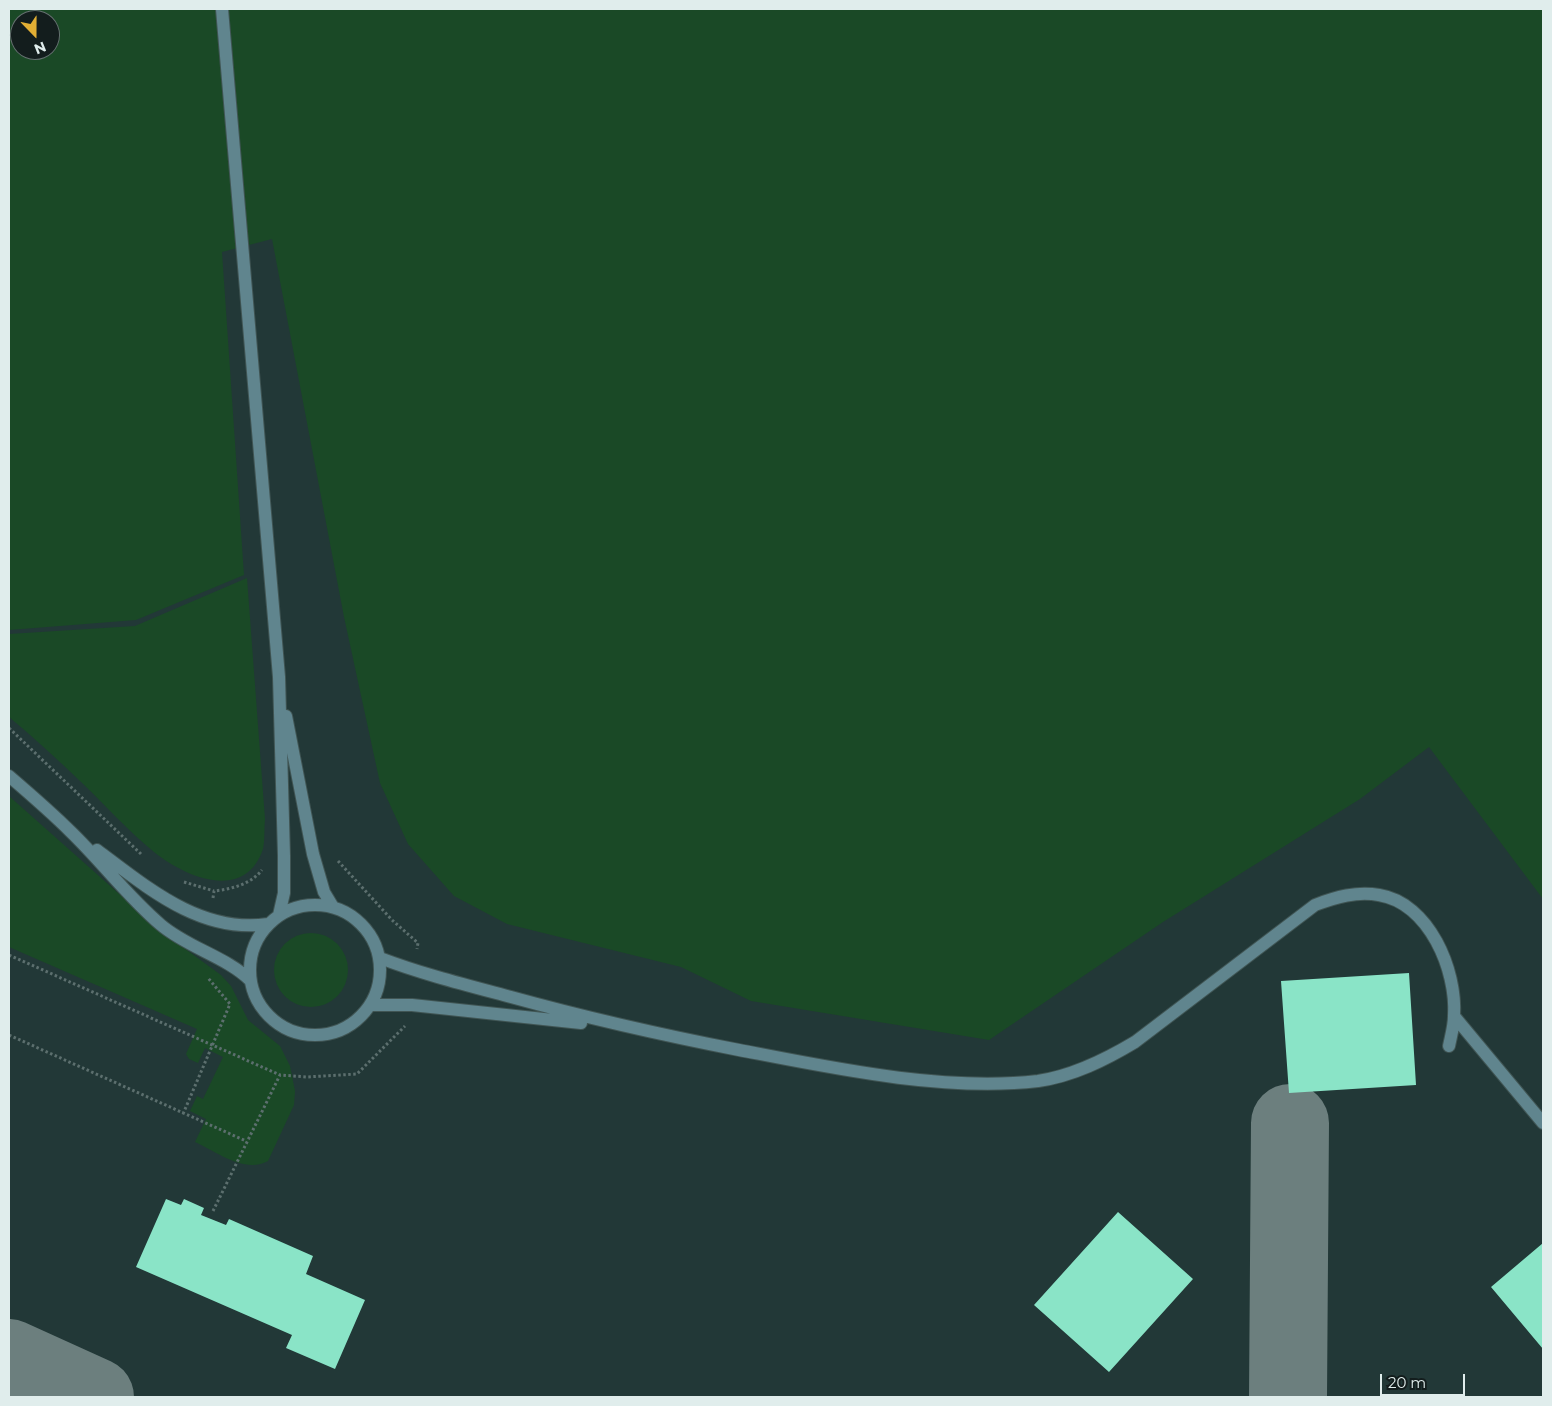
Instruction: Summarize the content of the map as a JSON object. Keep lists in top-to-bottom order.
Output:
{
  "scale_bar": "20 m",
  "north": "bottom"
}
